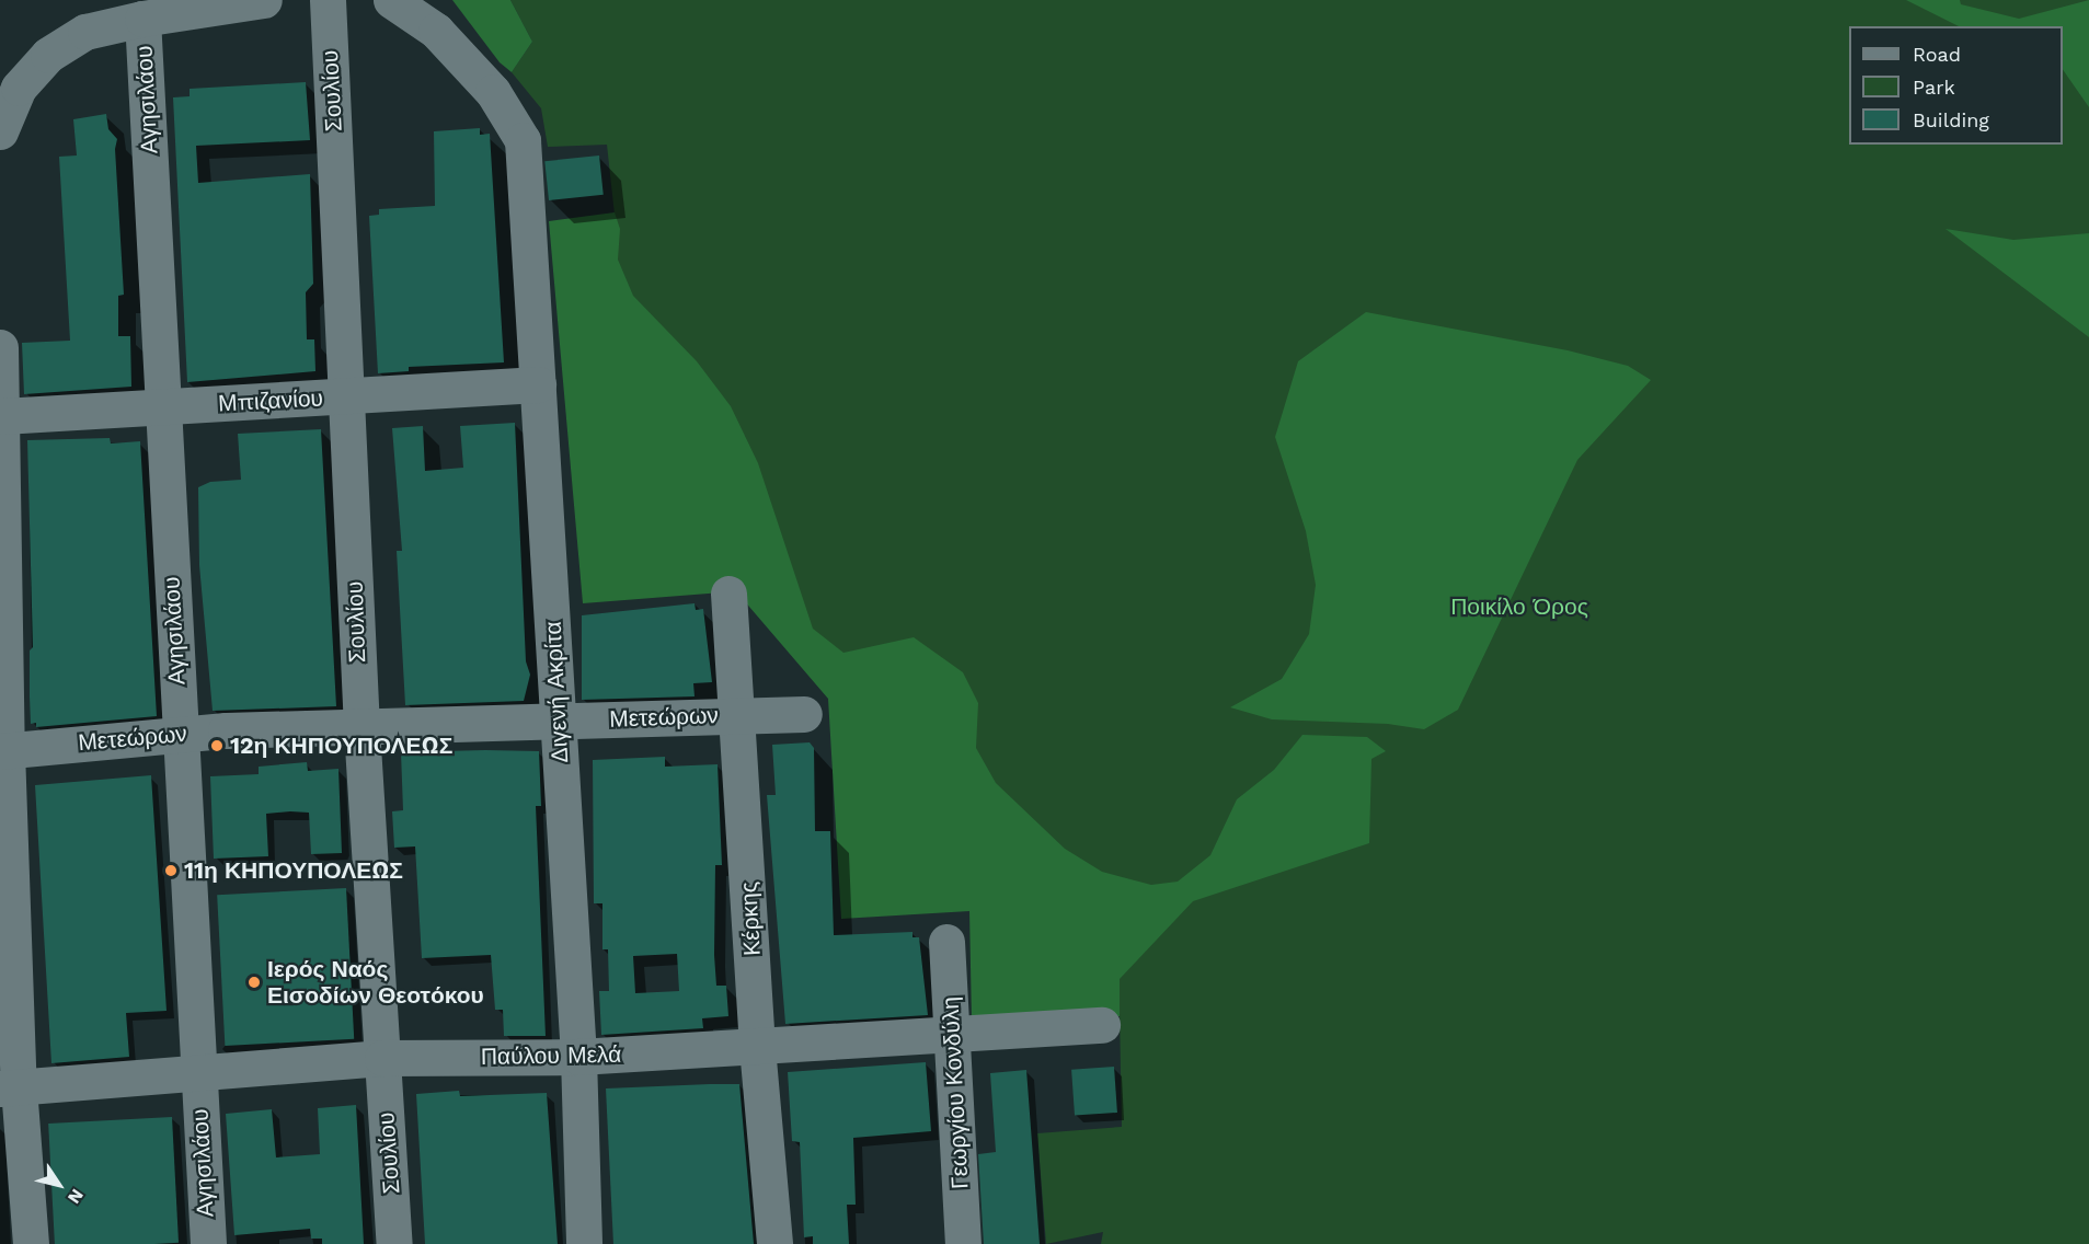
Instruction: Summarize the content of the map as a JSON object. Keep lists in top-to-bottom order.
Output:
{
  "streets": {
    "street": [
      "Σουλίου",
      "Αγησιλάου",
      "Μπιζανίου",
      "Διγενή Ακρίτα",
      "Μετεώρων",
      "Κέρκης",
      "Παύλου Μελά",
      "Γεωργίου Κονδύλη"
    ]
  },
  "crossings": [
    ["Σουλίου", "Μπιζανίου"],
    ["Σουλίου", "Μετεώρων"],
    ["Σουλίου", "Παύλου Μελά"],
    ["Αγησιλάου", "Μπιζανίου"],
    ["Αγησιλάου", "Μετεώρων"],
    ["Αγησιλάου", "Παύλου Μελά"],
    ["Μπιζανίου", "Διγενή Ακρίτα"],
    ["Διγενή Ακρίτα", "Μετεώρων"],
    ["Διγενή Ακρίτα", "Παύλου Μελά"],
    ["Μετεώρων", "Κέρκης"],
    ["Κέρκης", "Παύλου Μελά"],
    ["Παύλου Μελά", "Γεωργίου Κονδύλη"]
  ],
  "parks": ["Ποικίλο Όρος"],
  "places": ["12η ΚΗΠΟΥΠΟΛΕΩΣ", "11η ΚΗΠΟΥΠΟΛΕΩΣ", "Ιερός Ναός Εισοδίων Θεοτόκου"],
  "legend": ["Road", "Park", "Building"],
  "north": "bottom right"
}
